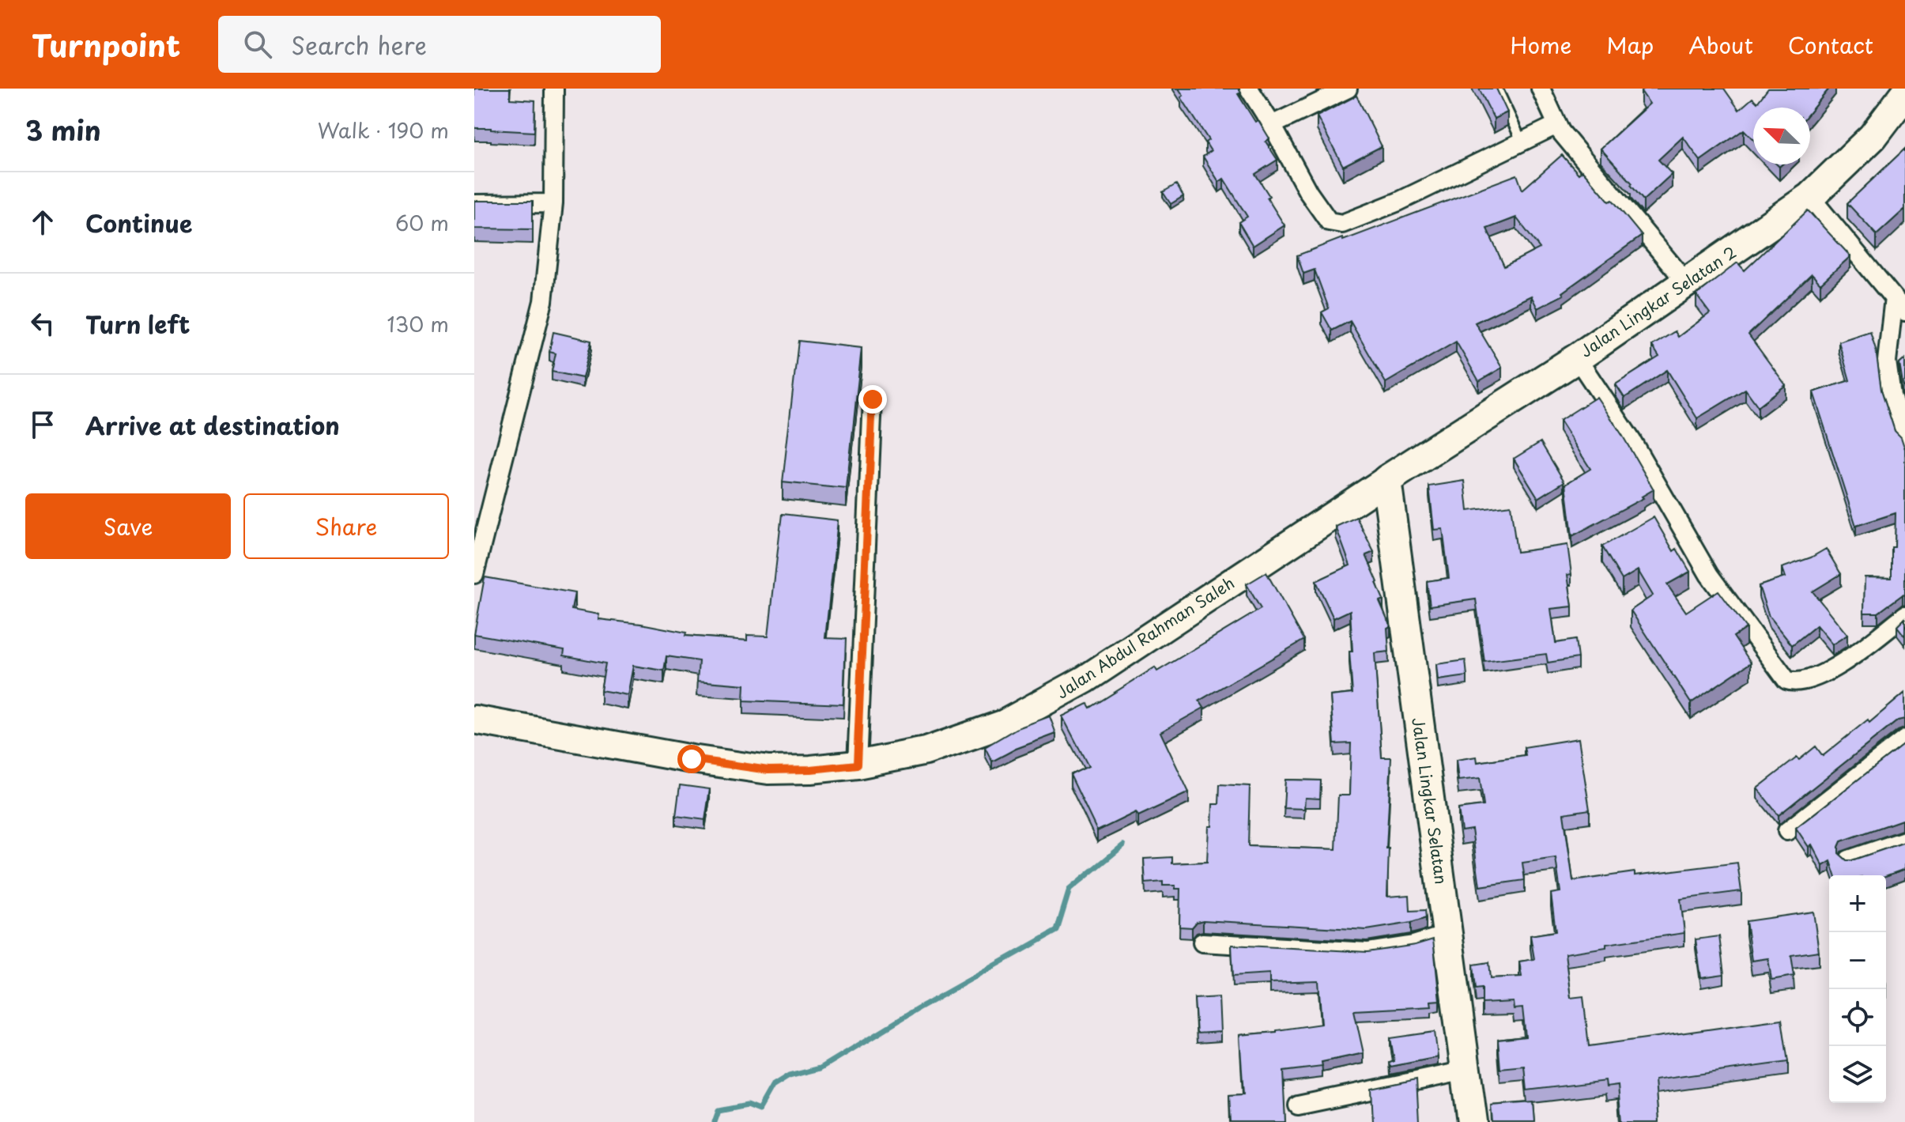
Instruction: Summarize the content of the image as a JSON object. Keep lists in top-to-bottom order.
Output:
{
  "streets": {
    "highway": ["Jalan Lingkar Selatan 2", "Jalan Lingkar Selatan"],
    "main road": ["Jalan Abdul Rahman Saleh"]
  },
  "crossings": [
    ["Jalan Lingkar Selatan 2", "Jalan Abdul Rahman Saleh"],
    ["Jalan Lingkar Selatan 2", "Jalan Lingkar Selatan"],
    ["Jalan Abdul Rahman Saleh", "Jalan Lingkar Selatan"]
  ],
  "north": "top left",
  "page": {
    "header": "Turnpoint",
    "search": "Search here",
    "nav": [
      "Home",
      "Map",
      "About",
      "Contact"
    ],
    "heading": ["3 min", "Walk · 190 m"],
    "list": [
      ["Continue", "60 m"],
      ["Turn left", "130 m"],
      "Arrive at destination"
    ],
    "buttons": ["Save", "Share"],
    "map_buttons": ["+", "−"]
  }
}
